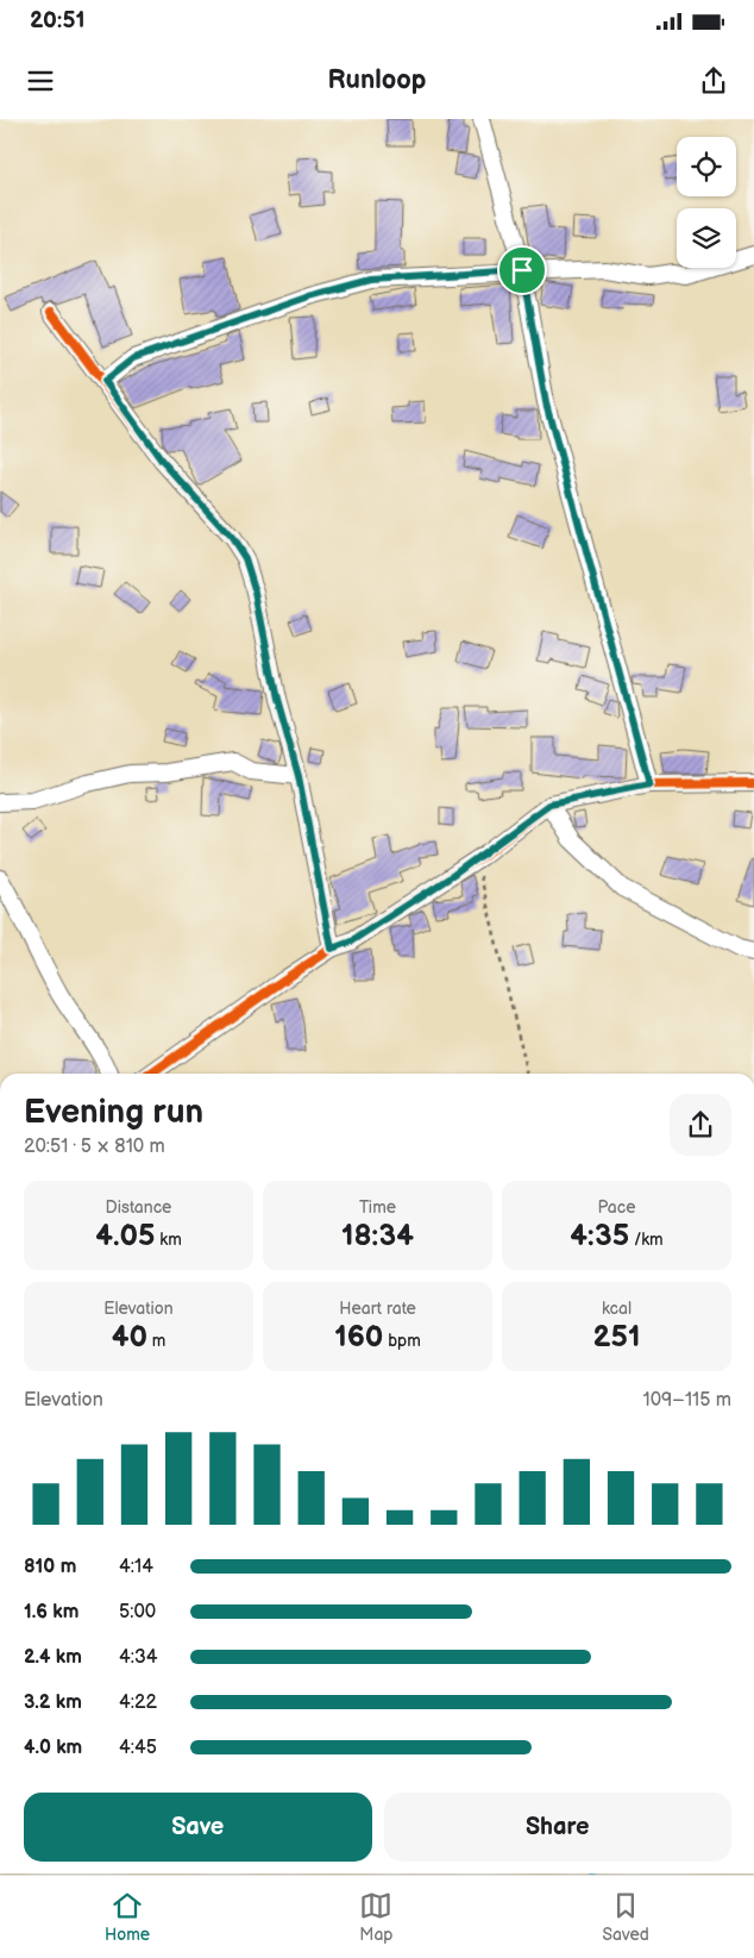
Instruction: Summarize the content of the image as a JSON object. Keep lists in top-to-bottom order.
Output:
{
  "page": {
    "status": "20:51",
    "header": "Runloop",
    "heading": ["Evening run", "20:51 · 5 × 810 m"],
    "stats": [
      ["Distance", "4.05 km"],
      ["Time", "18:34"],
      ["Pace", "4:35 /km"],
      ["Elevation", "40 m"],
      ["Heart rate", "160 bpm"],
      ["kcal", "251"]
    ],
    "chart": ["Elevation", "109–115 m"],
    "list": [
      {
        "name": "810 m",
        "note": "4:14"
      },
      {
        "name": "1.6 km",
        "note": "5:00"
      },
      {
        "name": "2.4 km",
        "note": "4:34"
      },
      {
        "name": "3.2 km",
        "note": "4:22"
      },
      {
        "name": "4.0 km",
        "note": "4:45"
      }
    ],
    "buttons": ["Save", "Share"],
    "tabs": ["Home", "Map", "Saved"]
  }
}
